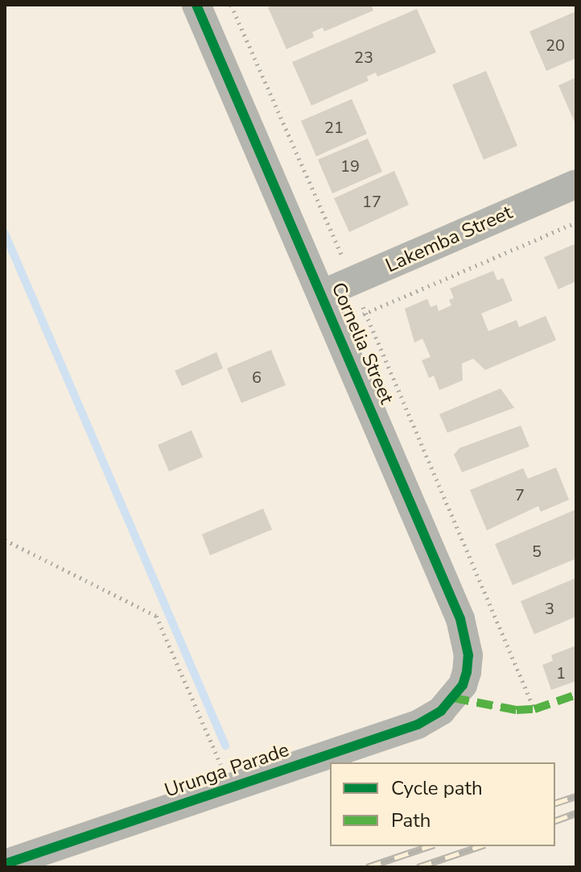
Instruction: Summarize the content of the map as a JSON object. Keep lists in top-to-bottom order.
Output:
{
  "streets": {
    "street": ["Lakemba Street", "Cornelia Street", "Urunga Parade"]
  },
  "crossings": [
    ["Lakemba Street", "Cornelia Street"],
    ["Cornelia Street", "Urunga Parade"]
  ],
  "house_numbers": [
    "20",
    "23",
    "21",
    "19",
    "17",
    "6",
    "7",
    "5",
    "3",
    "1"
  ],
  "legend": ["Cycle path", "Path"]
}
